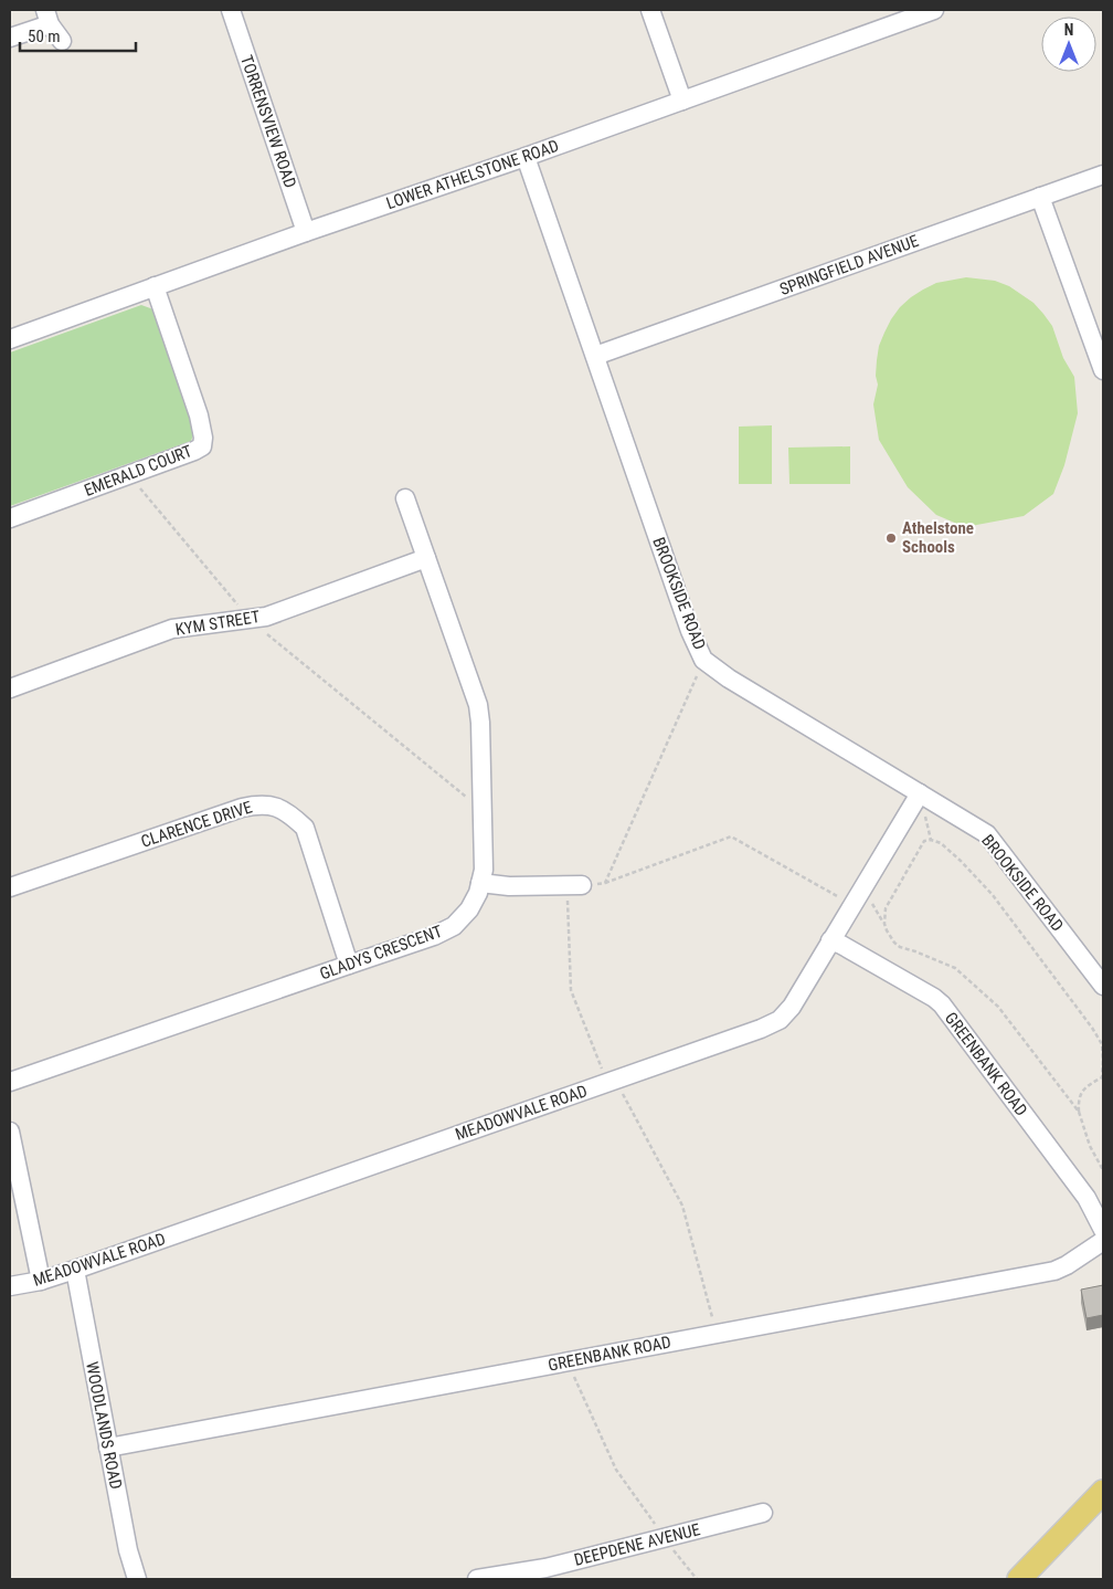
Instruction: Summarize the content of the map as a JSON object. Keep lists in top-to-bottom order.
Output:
{
  "streets": {
    "street": [
      "TORRENSVIEW ROAD",
      "LOWER ATHELSTONE ROAD",
      "SPRINGFIELD AVENUE",
      "EMERALD COURT",
      "BROOKSIDE ROAD",
      "KYM STREET",
      "CLARENCE DRIVE",
      "GLADYS CRESCENT",
      "GREENBANK ROAD",
      "MEADOWVALE ROAD",
      "WOODLANDS ROAD",
      "DEEPDENE AVENUE"
    ]
  },
  "crossings": [
    ["TORRENSVIEW ROAD", "LOWER ATHELSTONE ROAD"],
    ["LOWER ATHELSTONE ROAD", "EMERALD COURT"],
    ["LOWER ATHELSTONE ROAD", "BROOKSIDE ROAD"],
    ["SPRINGFIELD AVENUE", "BROOKSIDE ROAD"],
    ["BROOKSIDE ROAD", "MEADOWVALE ROAD"],
    ["KYM STREET", "GLADYS CRESCENT"],
    ["CLARENCE DRIVE", "GLADYS CRESCENT"],
    ["GREENBANK ROAD", "MEADOWVALE ROAD"],
    ["GREENBANK ROAD", "WOODLANDS ROAD"],
    ["MEADOWVALE ROAD", "WOODLANDS ROAD"]
  ],
  "places": ["Athelstone Schools"],
  "scale_bar": "50 m",
  "north": "top"
}
